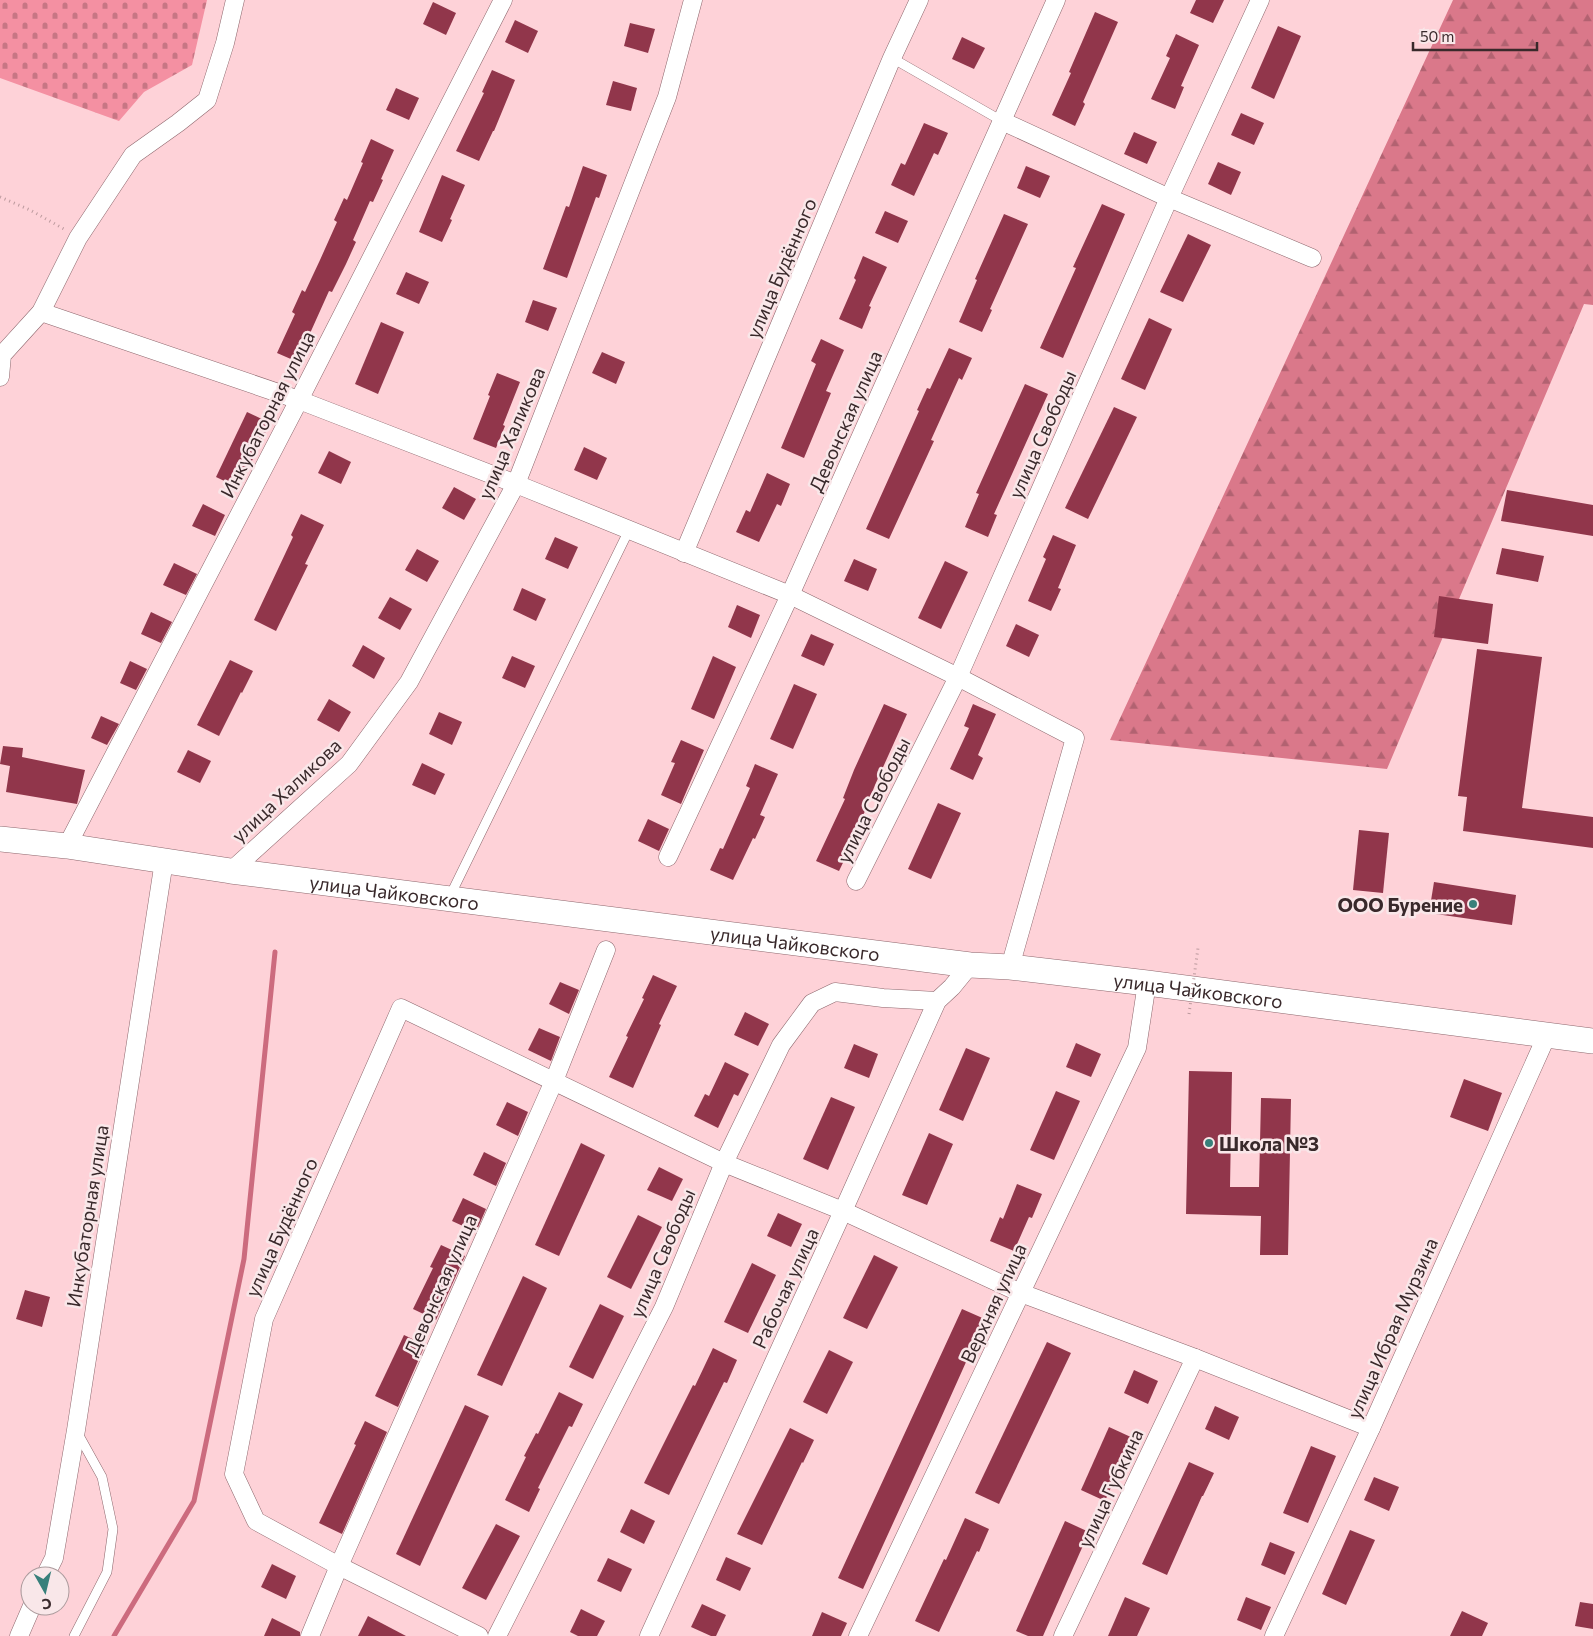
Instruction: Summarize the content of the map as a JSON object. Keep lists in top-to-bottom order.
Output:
{
  "streets": {
    "main road": ["улица Чайковского"],
    "street": [
      "улица Будённого",
      "Инкубаторная улица",
      "Девонская улица",
      "улица Халикова",
      "улица Свободы",
      "Рабочая улица",
      "Верхняя улица",
      "улица Ибрая Мурзина",
      "улица Губкина"
    ]
  },
  "crossings": [
    ["улица Будённого", "Девонская улица"],
    ["Инкубаторная улица", "улица Чайковского"],
    ["улица Халикова", "улица Чайковского"],
    ["улица Свободы", "Рабочая улица"],
    ["улица Чайковского", "Рабочая улица"],
    ["улица Чайковского", "Верхняя улица"],
    ["улица Чайковского", "улица Ибрая Мурзина"]
  ],
  "places": ["ООО Бурение", "Школа №3"],
  "scale_bar": "50 m",
  "north": "bottom"
}
